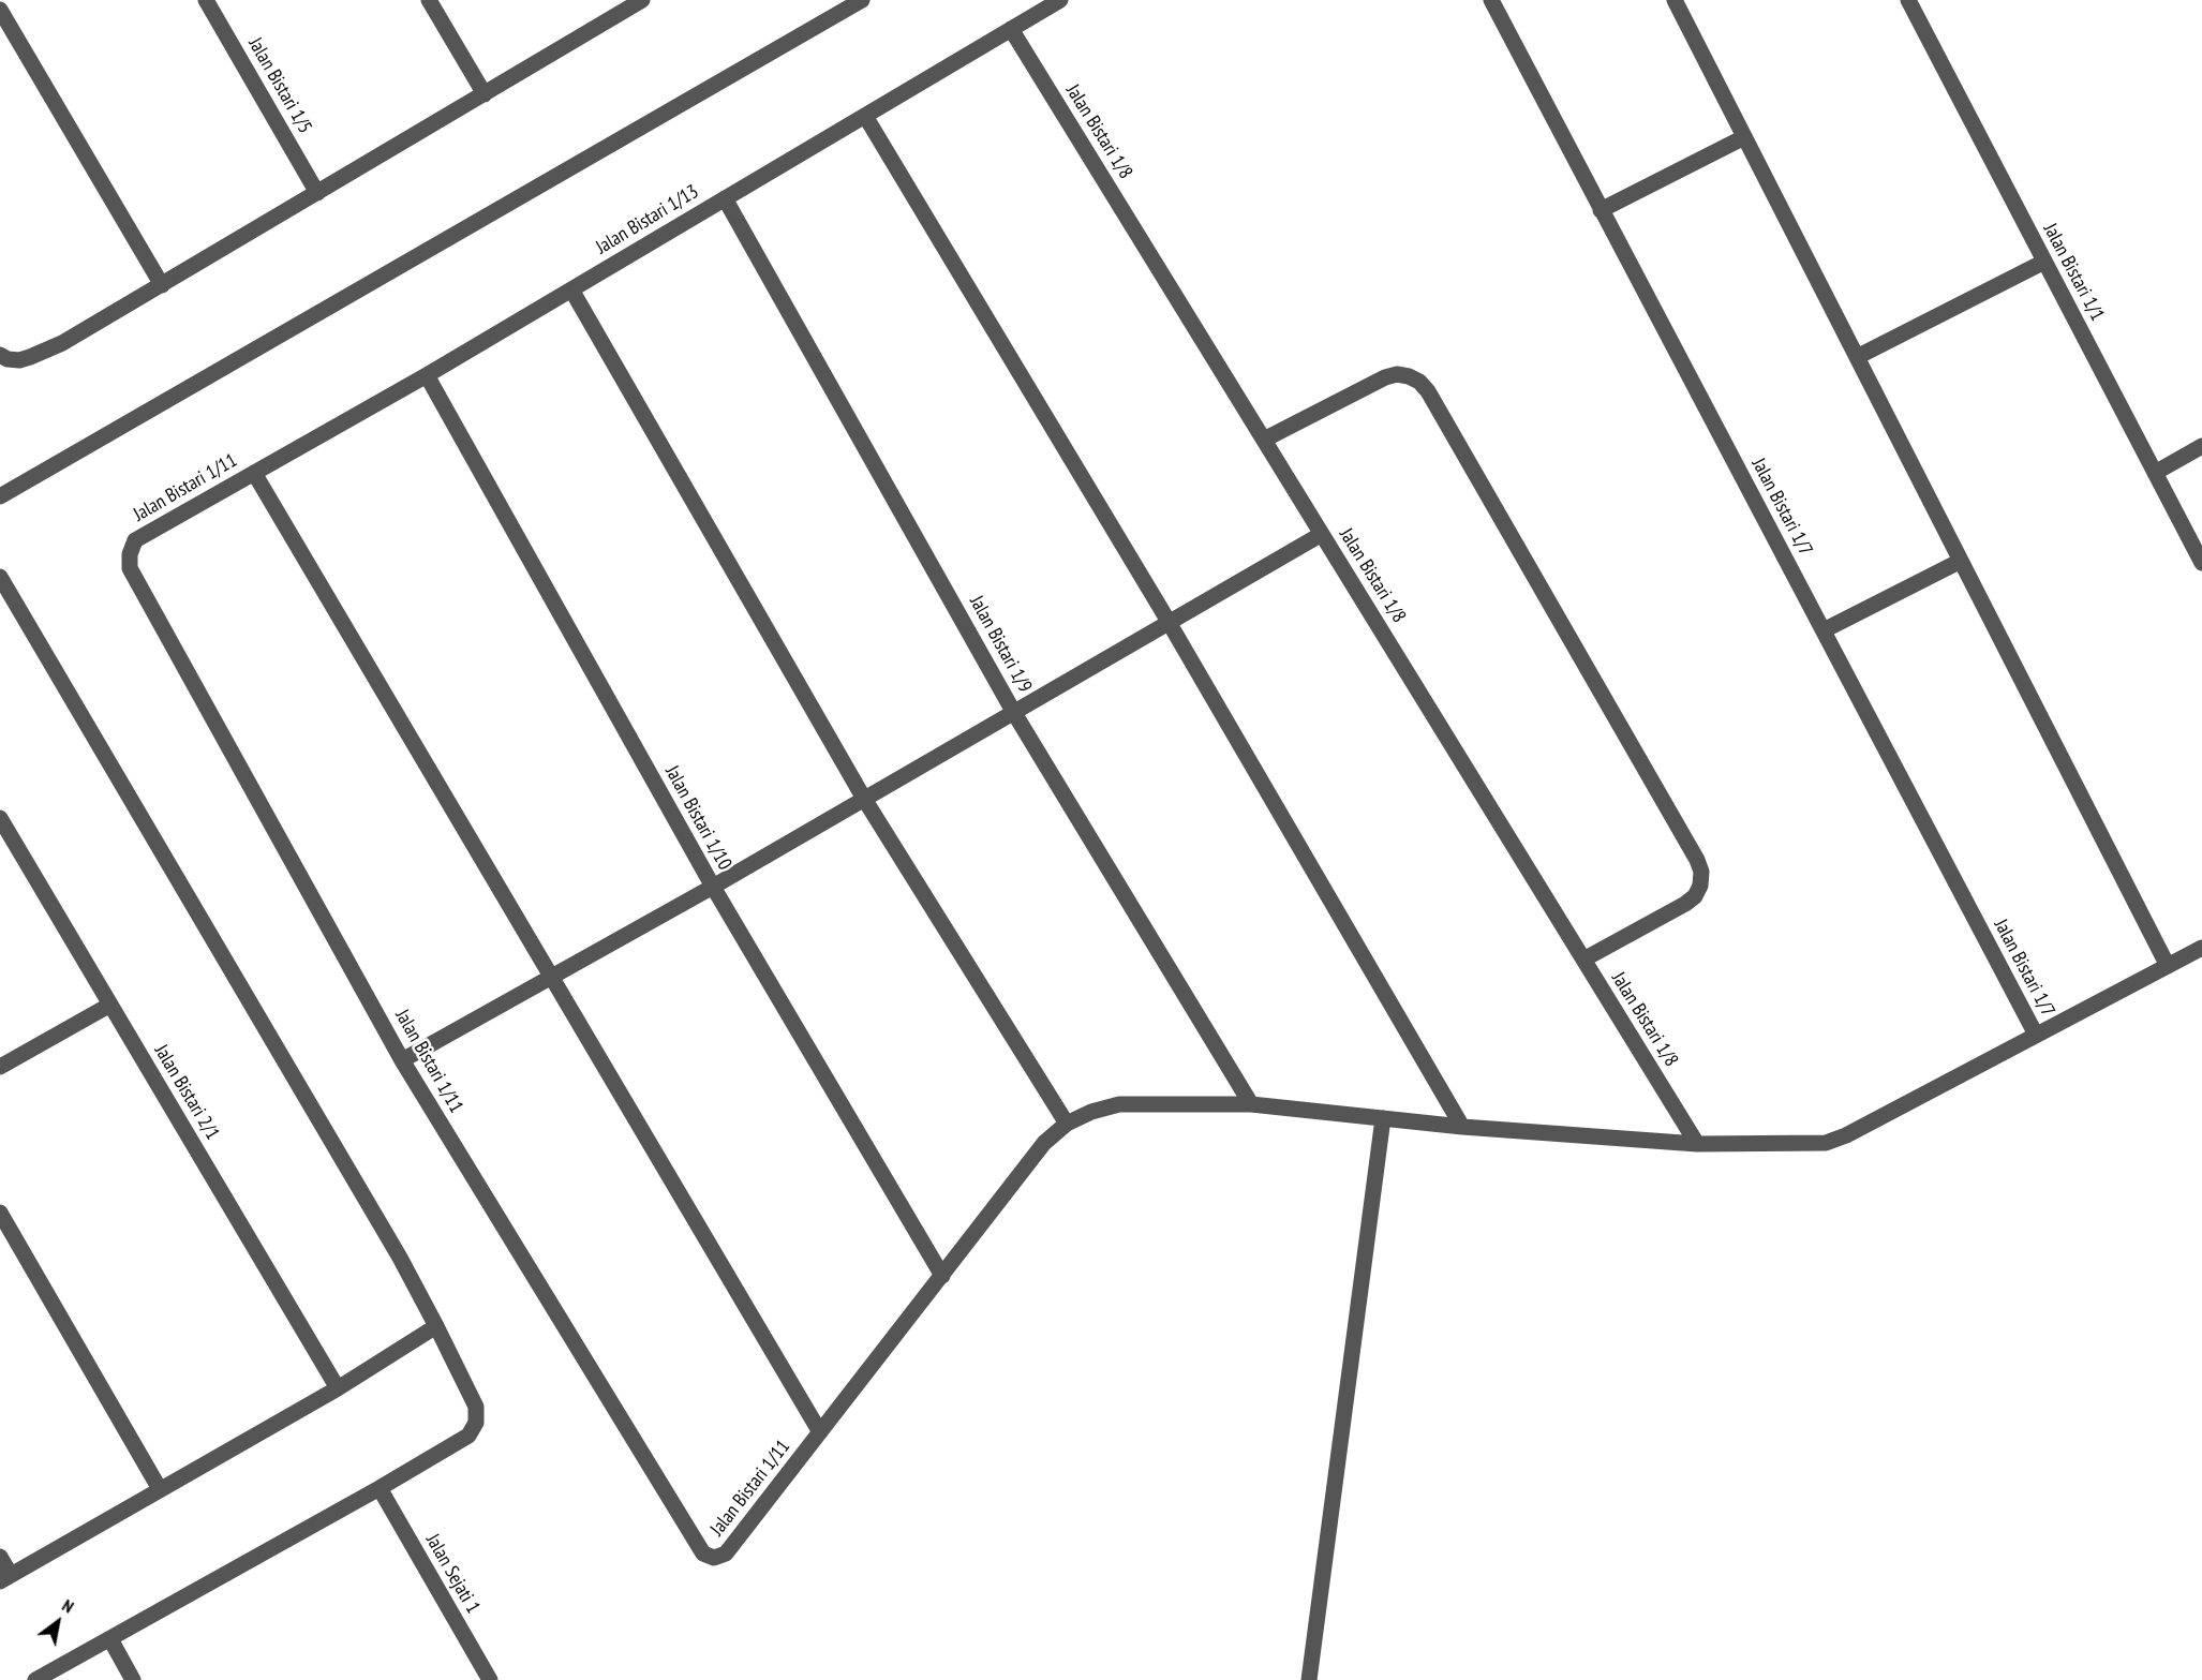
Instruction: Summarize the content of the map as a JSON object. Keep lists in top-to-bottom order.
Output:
{
  "streets": {
    "street": [
      "Jalan Bistari 1/5",
      "Jalan Bistari 1/8",
      "Jalan Bistari 1/13",
      "Jalan Bistari 1/1",
      "Jalan Bistari 1/11",
      "Jalan Bistari 1/7",
      "Jalan Bistari 1/9",
      "Jalan Bistari 1/10",
      "Jalan Bistari 2/1",
      "Jalan Sejati 1"
    ]
  },
  "crossings": [
    ["Jalan Bistari 1/8", "Jalan Bistari 1/13"],
    ["Jalan Bistari 1/13", "Jalan Bistari 1/11"],
    ["Jalan Bistari 1/13", "Jalan Bistari 1/9"],
    ["Jalan Bistari 1/13", "Jalan Bistari 1/10"]
  ],
  "north": "top right"
}
